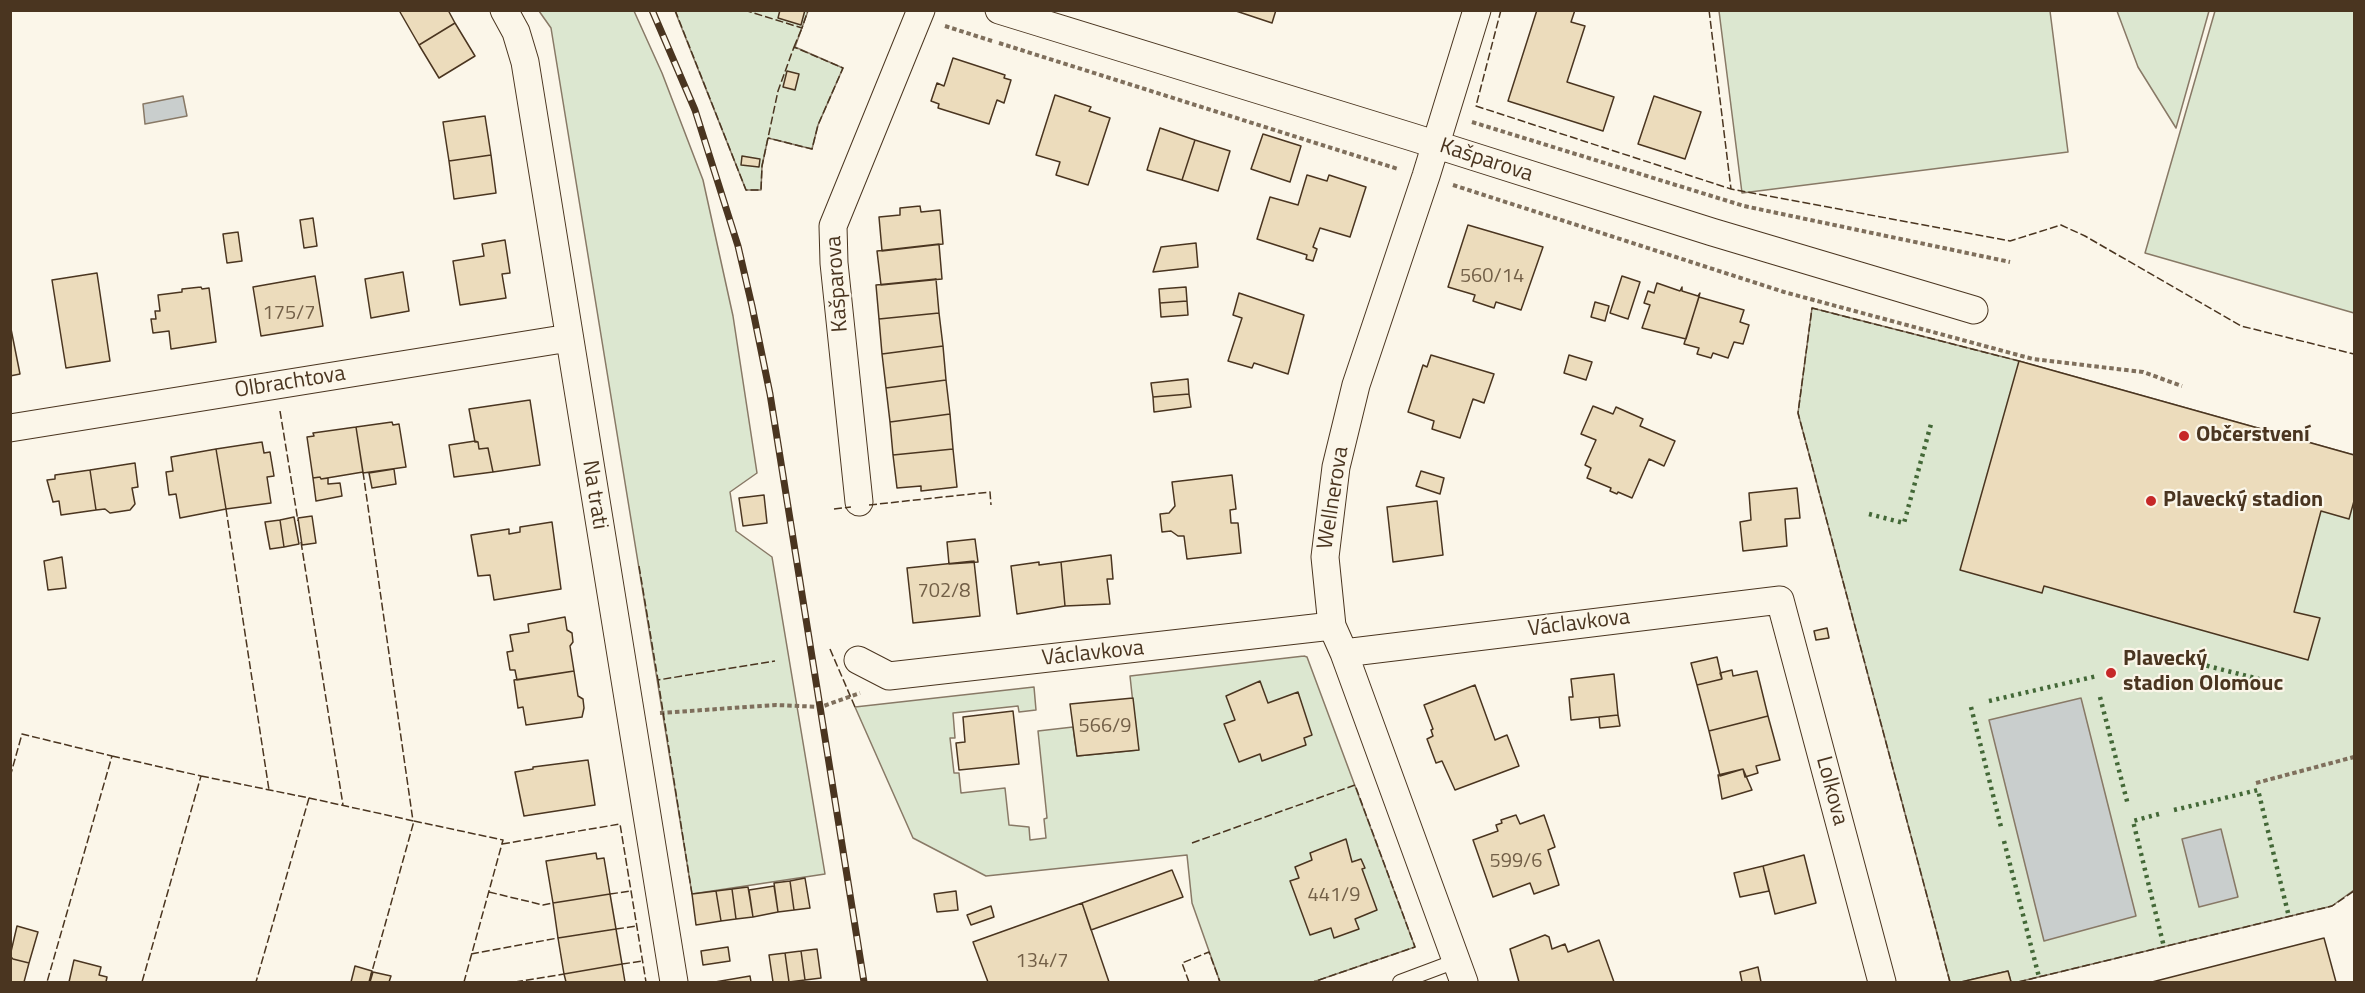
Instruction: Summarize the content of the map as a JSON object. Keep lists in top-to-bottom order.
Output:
{
  "streets": {
    "street": [
      "Kašparova",
      "Olbrachtova",
      "Na trati",
      "Wellnerova",
      "Václavkova",
      "Lolkova"
    ]
  },
  "crossings": [
    ["Kašparova", "Wellnerova"],
    ["Olbrachtova", "Na trati"],
    ["Wellnerova", "Václavkova"],
    ["Václavkova", "Lolkova"]
  ],
  "places": ["Občerstvení", "Plavecký stadion", "Plavecký stadion Olomouc"],
  "house_numbers": [
    "560/14",
    "175/7",
    "702/8",
    "566/9",
    "599/6",
    "441/9",
    "134/7"
  ]
}
